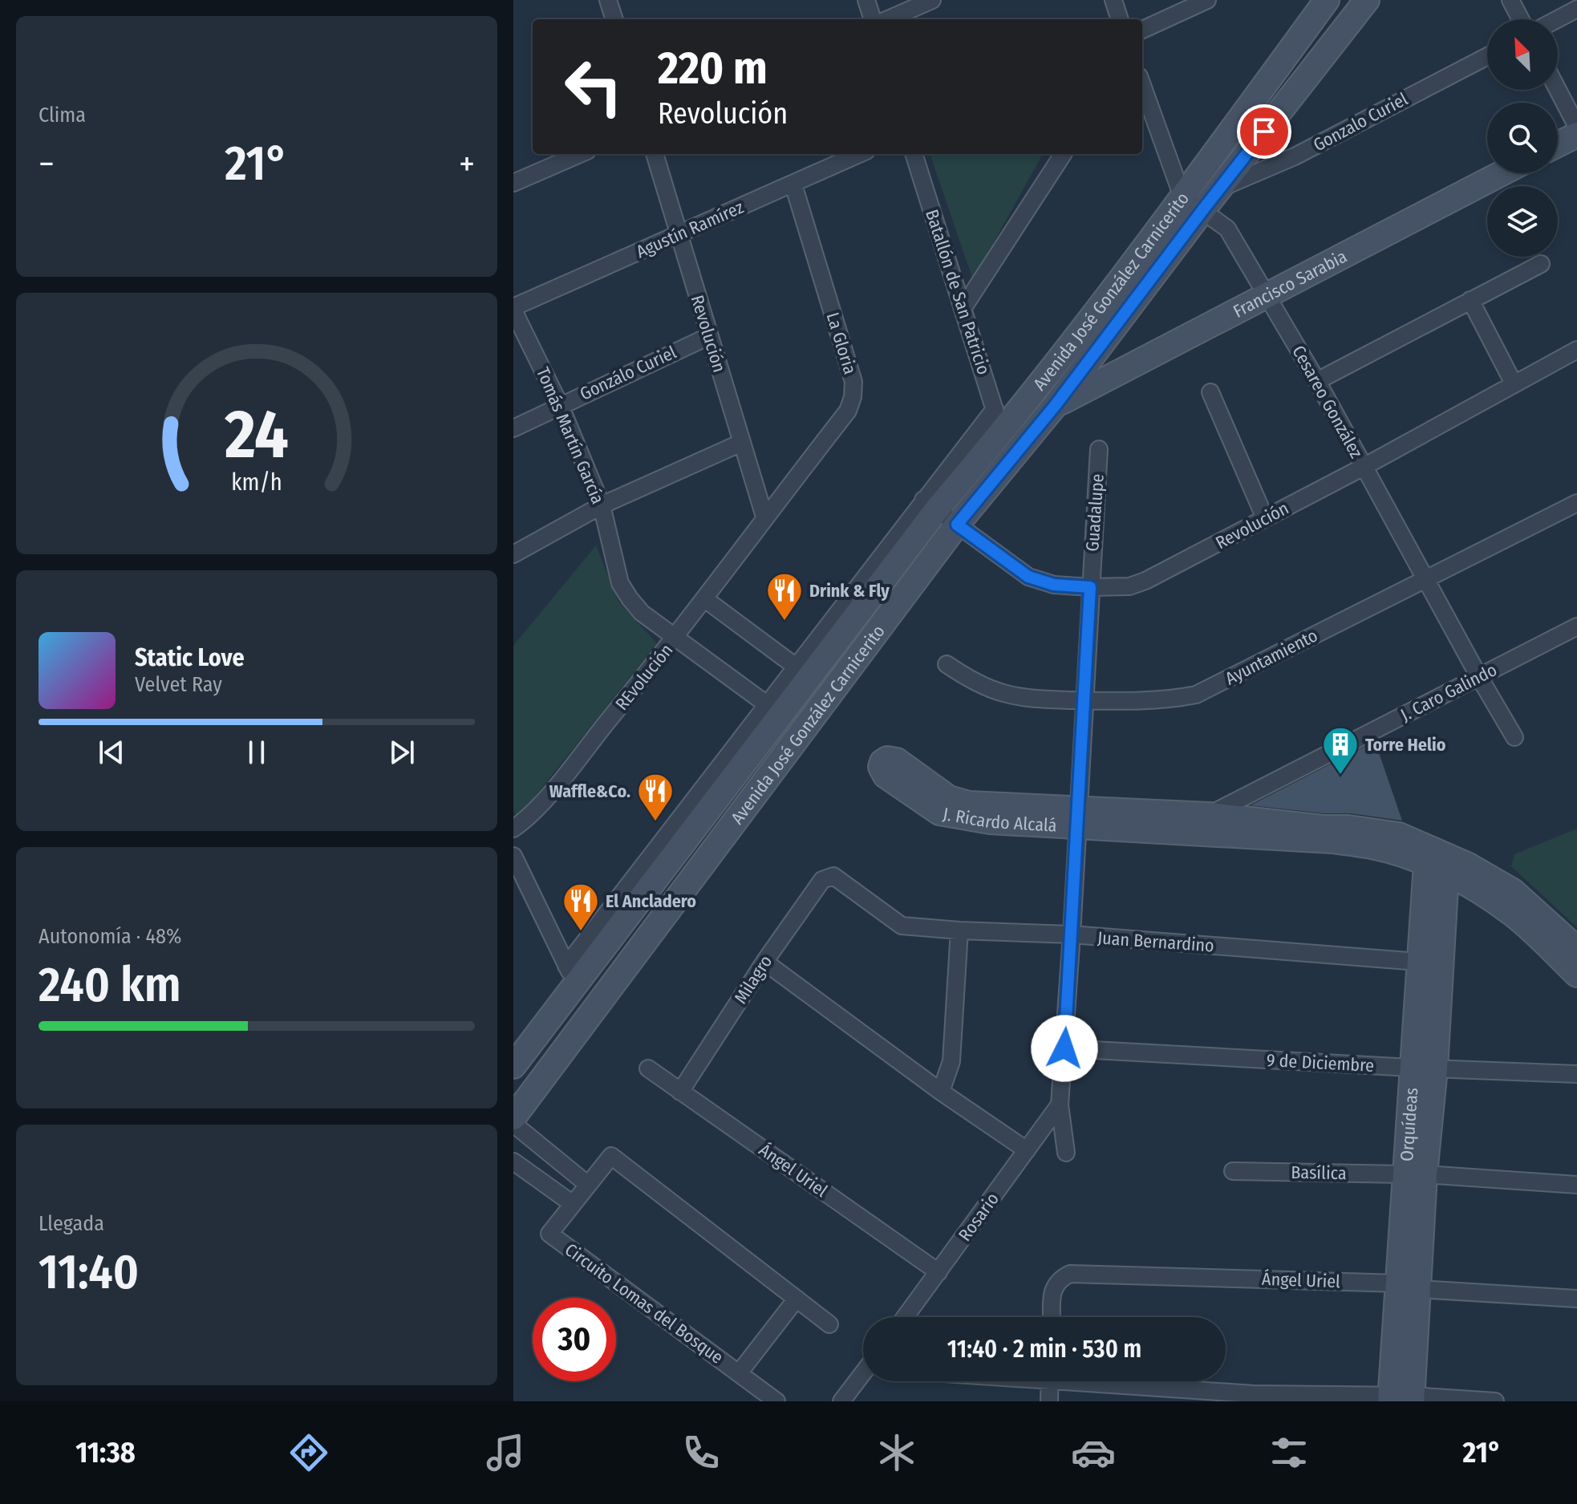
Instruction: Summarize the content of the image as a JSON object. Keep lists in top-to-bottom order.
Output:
{
  "streets": {
    "street": [
      "Gonzalo Curiel",
      "Agustín Ramírez",
      "Francisco Sarabia",
      "Avenida José González Carnicerito",
      "Batallón de San Patricio",
      "Revolución",
      "La Gloria",
      "Gonzálo Curiel",
      "Cesareo González",
      "Tomás Martín García",
      "Guadalupe",
      "Ayuntamiento",
      "REvolución",
      "J. Caro Galindo",
      "J. Ricardo Alcalá",
      "Juan Bernardino",
      "Milagro",
      "9 de Diciembre",
      "Orquídeas",
      "Ángel Uriel",
      "Basílica",
      "Rosario",
      "Circuito Lomas del Bosque"
    ]
  },
  "crossings": [
    ["Gonzalo Curiel", "Avenida José González Carnicerito"],
    ["Agustín Ramírez", "Revolución"],
    ["Agustín Ramírez", "La Gloria"],
    ["Agustín Ramírez", "Tomás Martín García"],
    ["Francisco Sarabia", "Avenida José González Carnicerito"],
    ["Francisco Sarabia", "Cesareo González"],
    ["Avenida José González Carnicerito", "Batallón de San Patricio"],
    ["Avenida José González Carnicerito", "Revolución"],
    ["Avenida José González Carnicerito", "Cesareo González"],
    ["Avenida José González Carnicerito", "Tomás Martín García"],
    ["Revolución", "La Gloria"],
    ["Revolución", "Gonzálo Curiel"],
    ["Revolución", "Cesareo González"],
    ["Revolución", "Guadalupe"],
    ["Revolución", "REvolución"],
    ["La Gloria", "REvolución"],
    ["Gonzálo Curiel", "Tomás Martín García"],
    ["Cesareo González", "Ayuntamiento"],
    ["Cesareo González", "J. Caro Galindo"],
    ["Tomás Martín García", "REvolución"],
    ["Guadalupe", "Ayuntamiento"],
    ["Guadalupe", "J. Ricardo Alcalá"],
    ["Guadalupe", "Juan Bernardino"],
    ["Guadalupe", "9 de Diciembre"],
    ["Guadalupe", "Rosario"],
    ["J. Caro Galindo", "J. Ricardo Alcalá"],
    ["J. Ricardo Alcalá", "Orquídeas"],
    ["Juan Bernardino", "Milagro"],
    ["Juan Bernardino", "Orquídeas"],
    ["Milagro", "Ángel Uriel"],
    ["9 de Diciembre", "Orquídeas"],
    ["Orquídeas", "Ángel Uriel"],
    ["Orquídeas", "Basílica"],
    ["Ángel Uriel", "Rosario"]
  ],
  "places": {
    "restaurant": ["Drink & Fly", "Waffle&Co.", "El Ancladero"],
    "building": ["Torre Helio"]
  },
  "north": "top left",
  "page": {
    "tile": [
      "Clima",
      ["Autonomía · 48%", "240 km"],
      ["Llegada", "11:40"]
    ],
    "turn": ["220 m", "Revolución"],
    "heat": ["−", "21°", "+"],
    "song": ["Static Love", "Velvet Ray"],
    "limit": "30",
    "trip": "11:40 · 2 min · 530 m",
    "tabs": ["11:38", "21°"],
    "gauge": ["24", "km/h"]
  }
}
